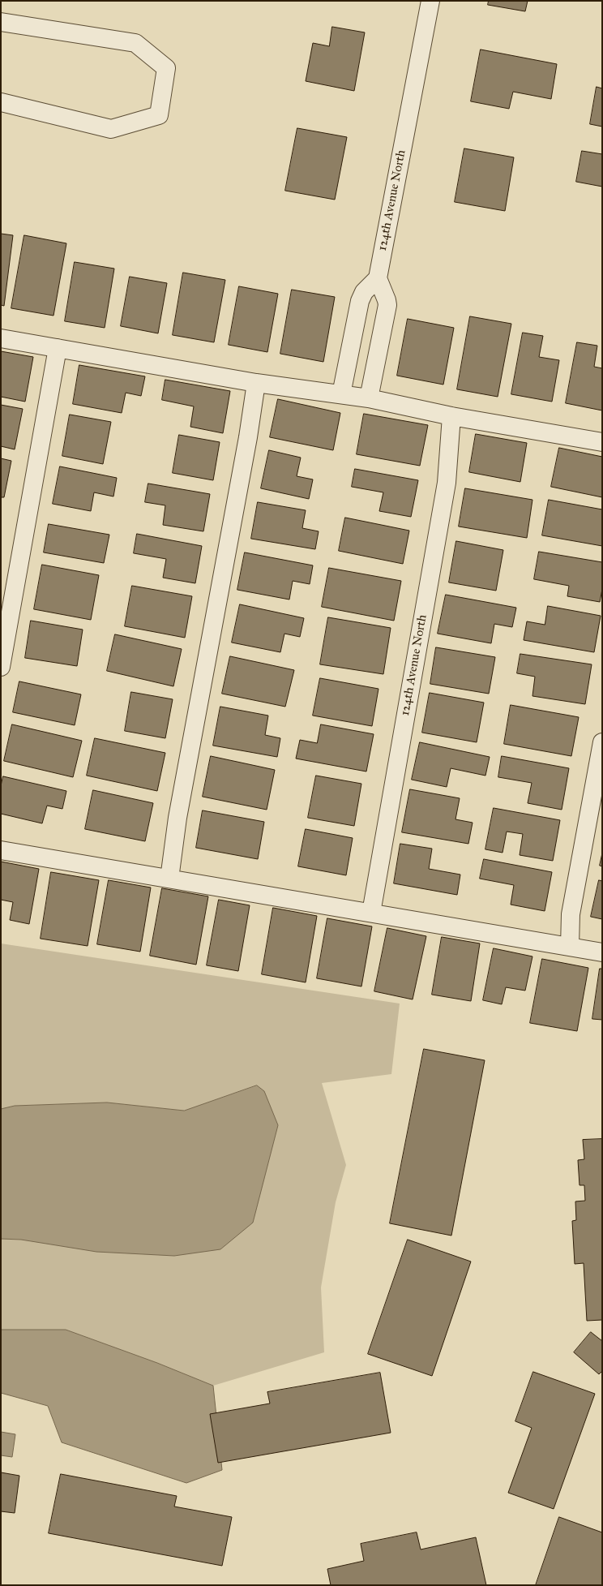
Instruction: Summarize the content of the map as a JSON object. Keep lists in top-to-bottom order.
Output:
{
  "streets": {
    "street": ["124th Avenue North"]
  }
}
